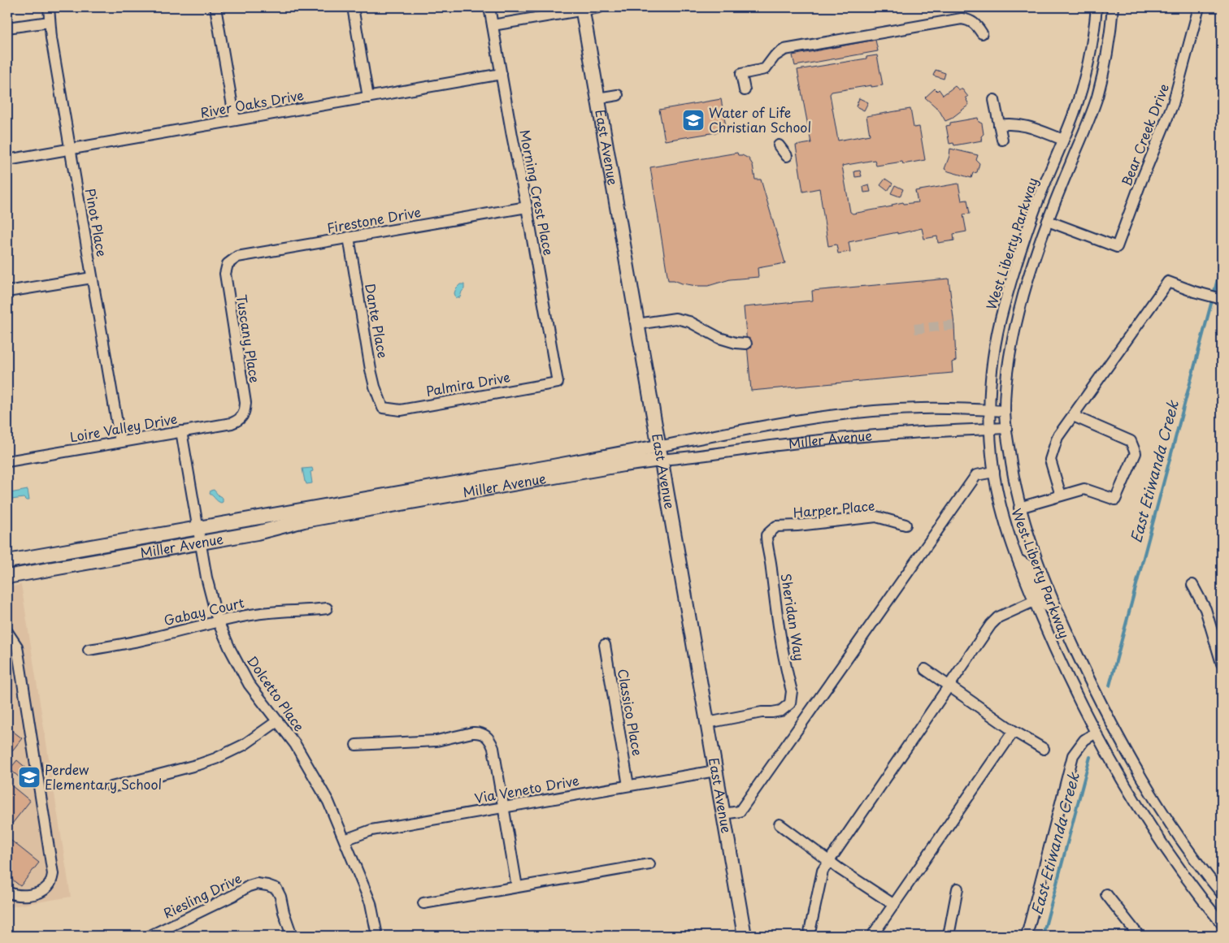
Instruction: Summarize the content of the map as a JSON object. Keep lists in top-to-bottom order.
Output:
{
  "streets": {
    "main road": ["East Avenue", "Miller Avenue"],
    "street": [
      "River Oaks Drive",
      "Bear Creek Drive",
      "Morning Crest Place",
      "Firestone Drive",
      "Pinot Place",
      "West Liberty Parkway",
      "Dante Place",
      "Tuscany Place",
      "Palmira Drive",
      "Loire Valley Drive",
      "Harper Place",
      "Gabay Court",
      "Sheridan Way",
      "Dolcetto Place",
      "Classico Place",
      "Via Veneto Drive",
      "Riesling Drive"
    ]
  },
  "crossings": [
    ["River Oaks Drive", "Morning Crest Place"],
    ["River Oaks Drive", "Pinot Place"],
    ["Bear Creek Drive", "West Liberty Parkway"],
    ["East Avenue", "Miller Avenue"],
    ["East Avenue", "Sheridan Way"],
    ["East Avenue", "Via Veneto Drive"],
    ["Morning Crest Place", "Firestone Drive"],
    ["Morning Crest Place", "Palmira Drive"],
    ["Firestone Drive", "Dante Place"],
    ["Firestone Drive", "Tuscany Place"],
    ["Pinot Place", "Loire Valley Drive"],
    ["West Liberty Parkway", "Miller Avenue"],
    ["Dante Place", "Palmira Drive"],
    ["Tuscany Place", "Loire Valley Drive"],
    ["Loire Valley Drive", "Dolcetto Place"],
    ["Miller Avenue", "Dolcetto Place"],
    ["Harper Place", "Sheridan Way"],
    ["Gabay Court", "Dolcetto Place"],
    ["Dolcetto Place", "Via Veneto Drive"],
    ["Classico Place", "Via Veneto Drive"]
  ],
  "water": ["East Etiwanda Creek"],
  "places": {
    "school or university": ["Water of Life Christian School", "Perdew Elementary School"]
  }
}
